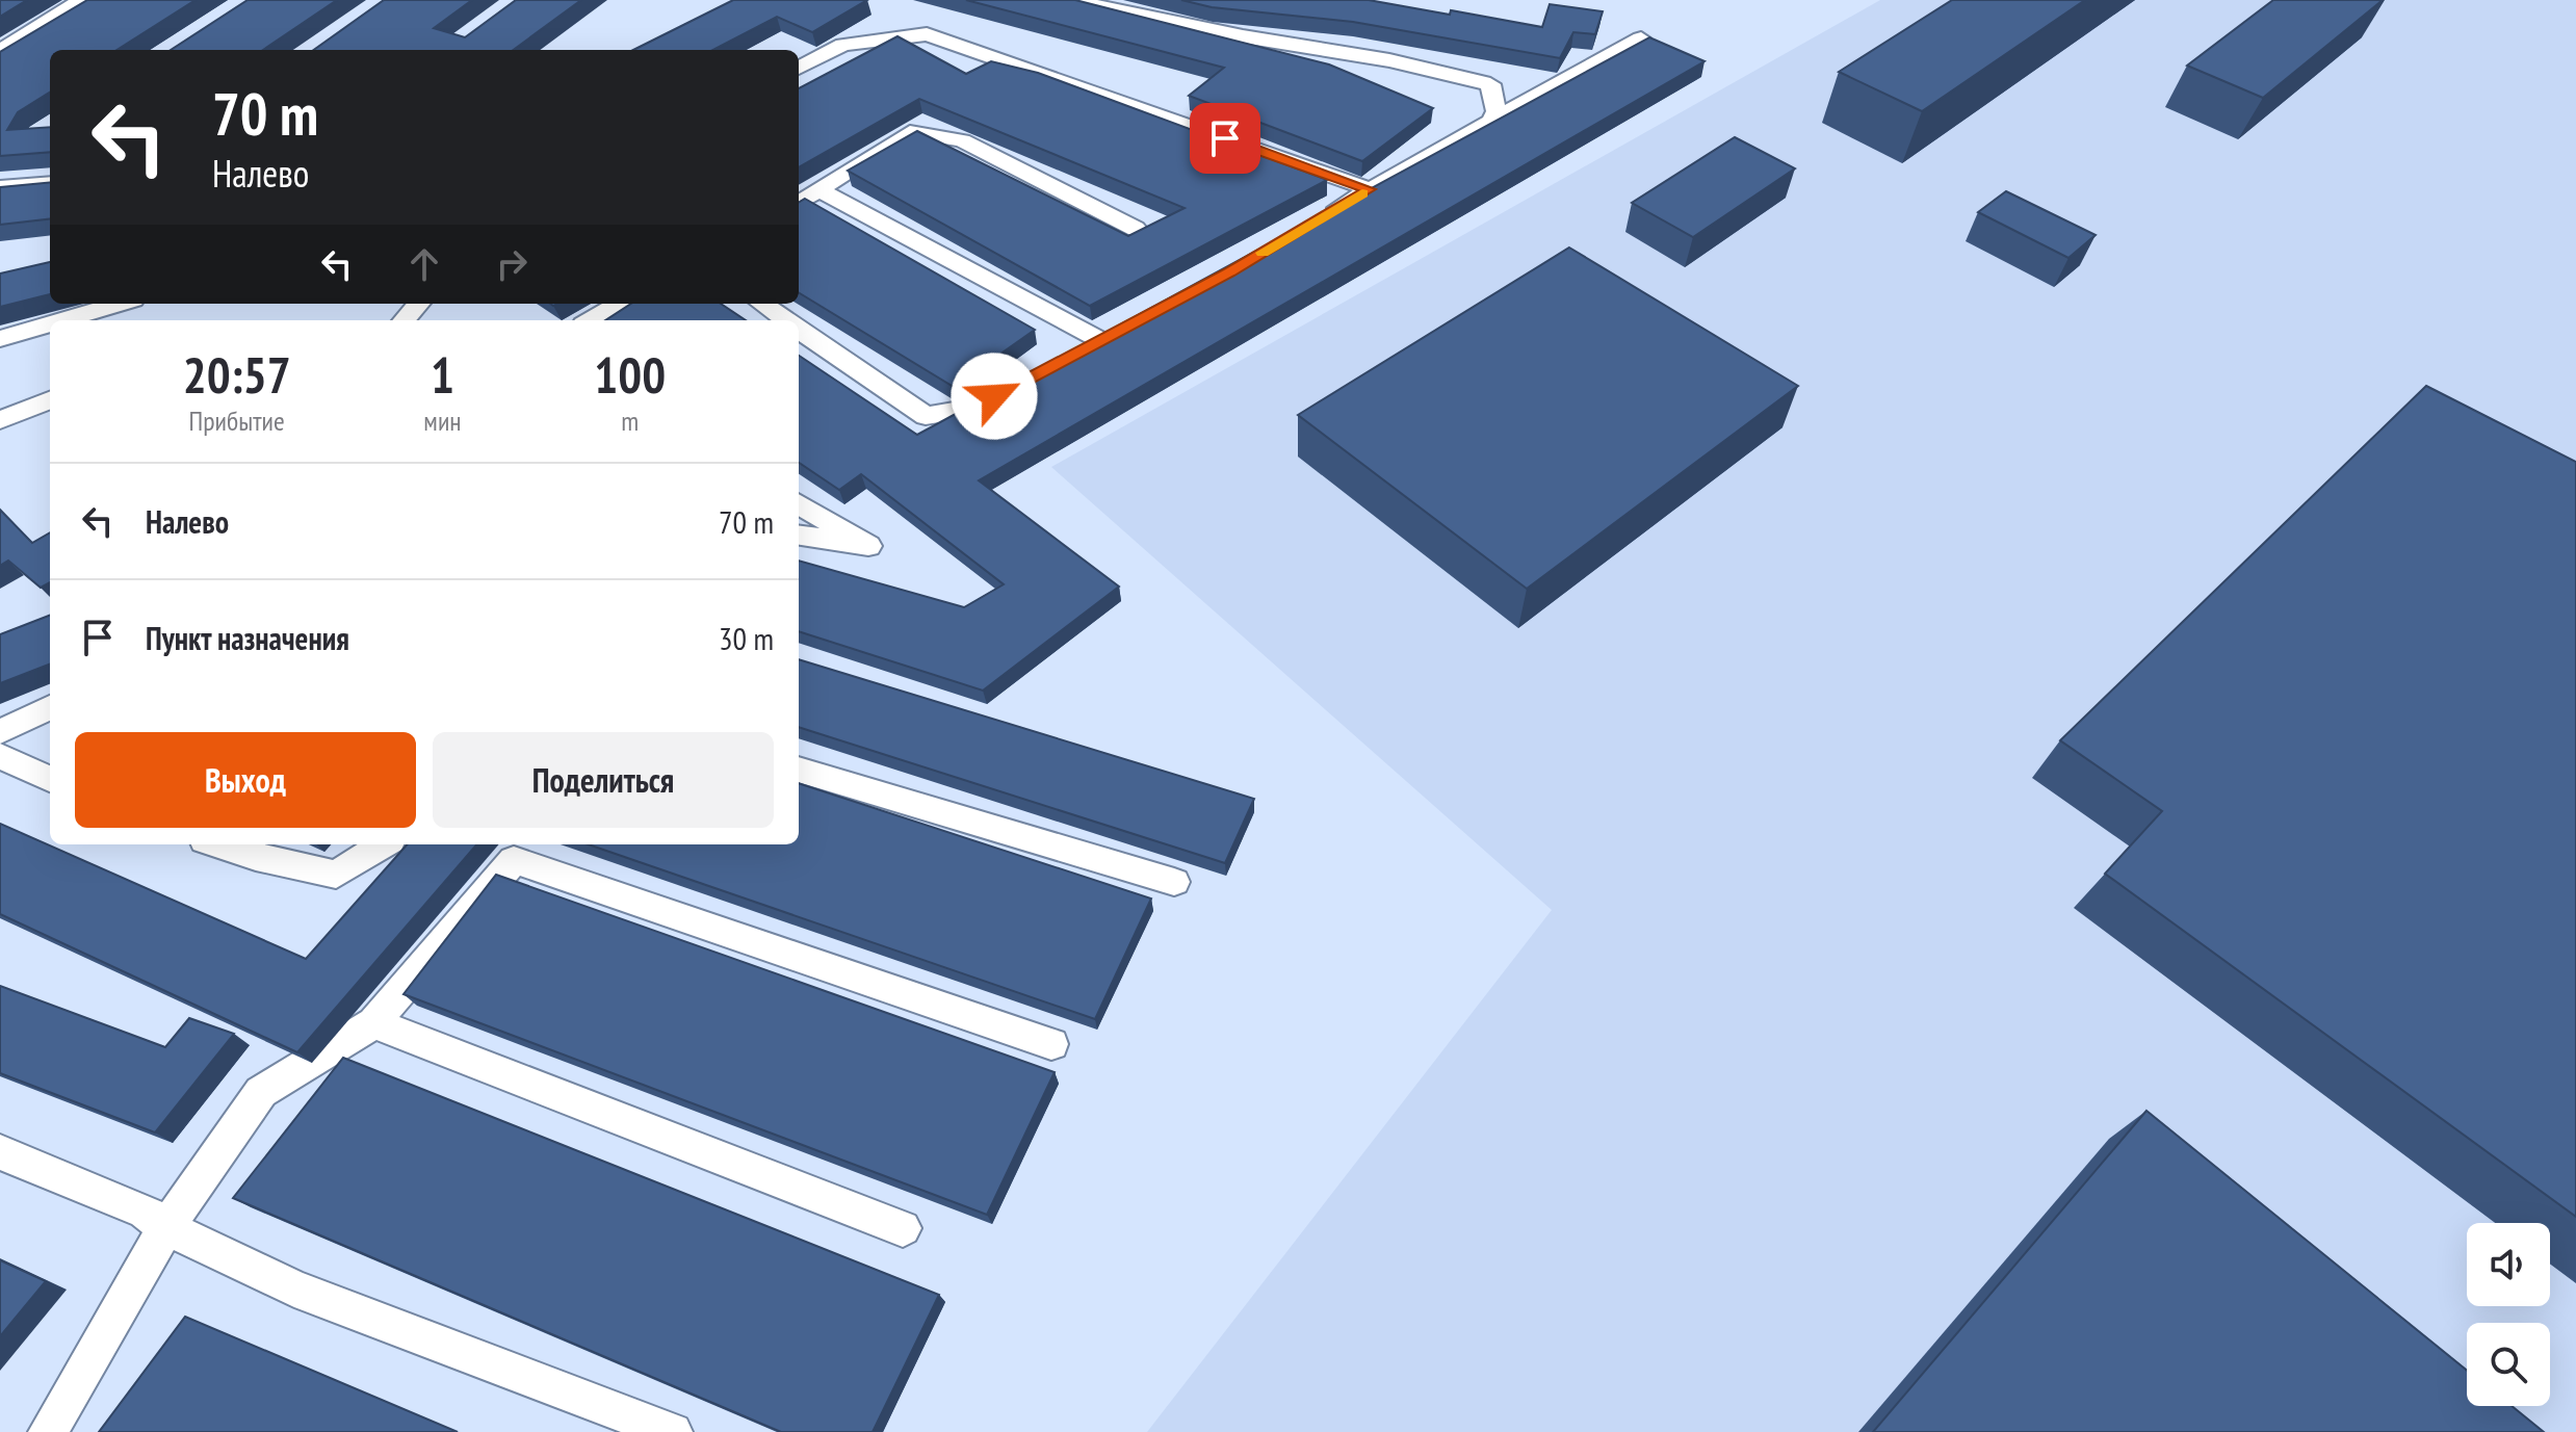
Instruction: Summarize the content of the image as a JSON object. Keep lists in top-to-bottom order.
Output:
{
  "page": {
    "turn": ["70 m", "Налево"],
    "eta": [
      "20:57",
      "Прибытие",
      "1",
      "мин",
      "100",
      "m"
    ],
    "list": [
      {
        "name": "Налево",
        "value": "70 m"
      },
      {
        "name": "Пункт назначения",
        "value": "30 m"
      }
    ],
    "buttons": ["Выход", "Поделиться"]
  }
}
